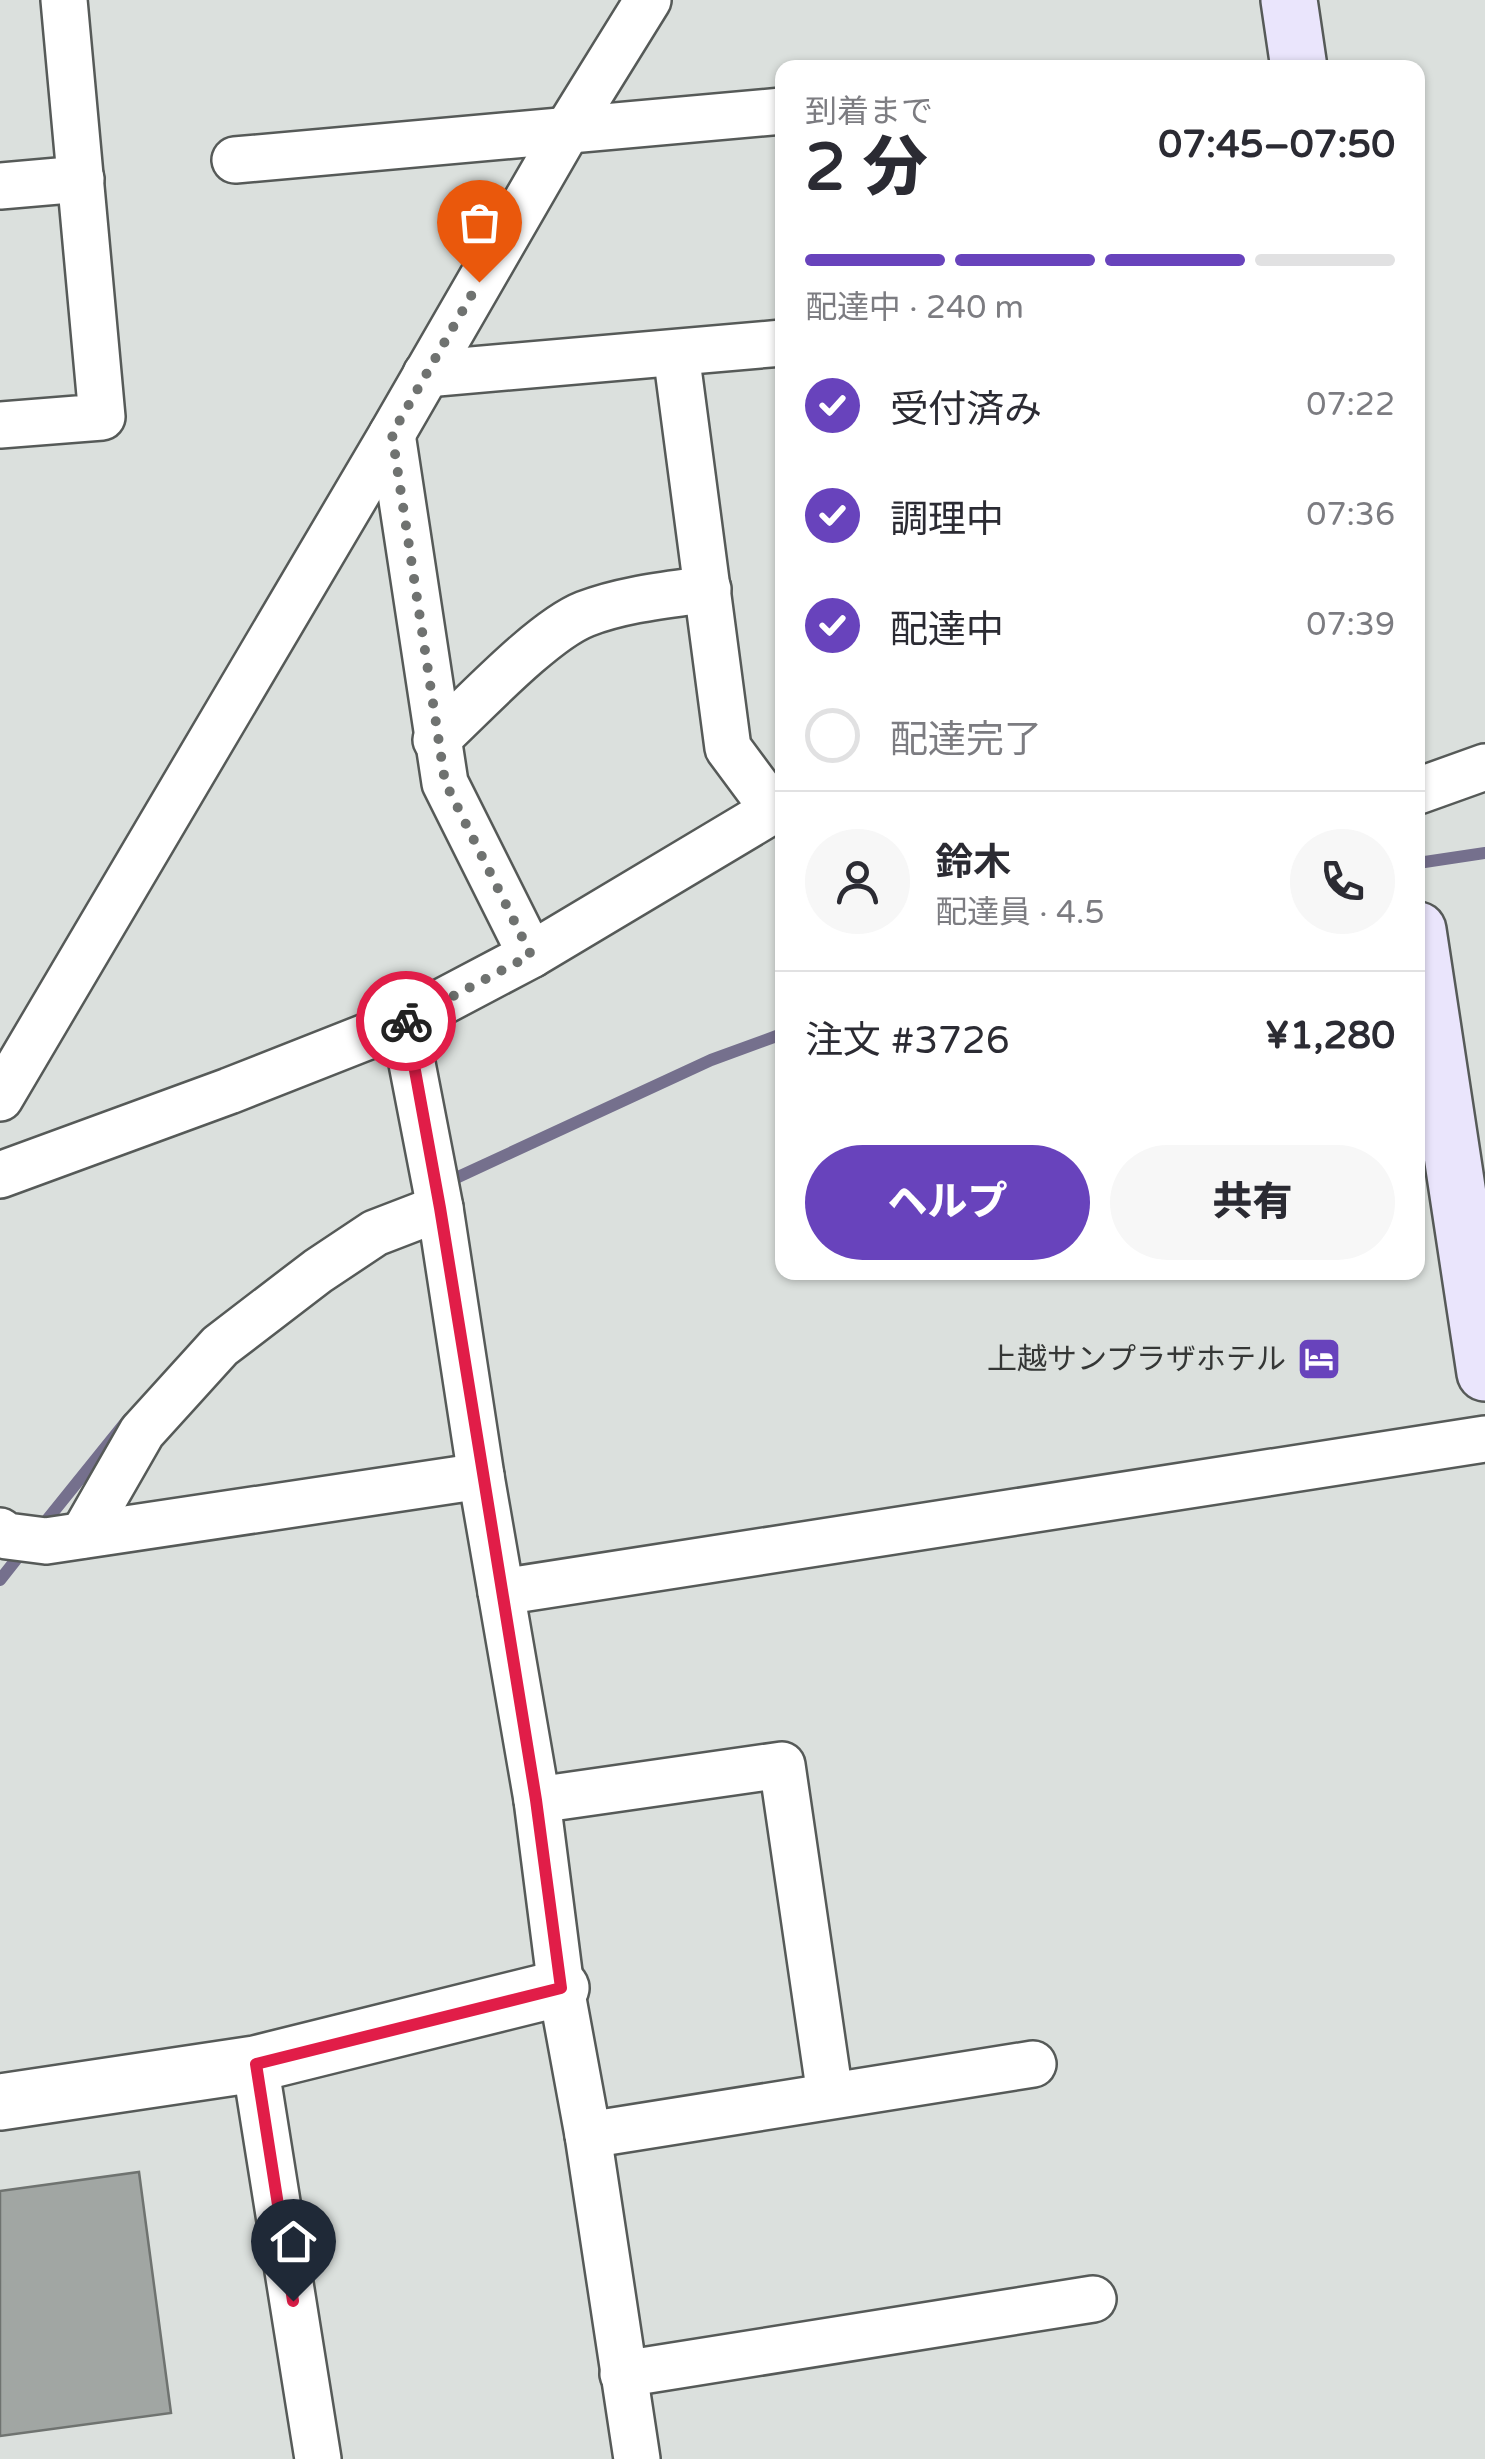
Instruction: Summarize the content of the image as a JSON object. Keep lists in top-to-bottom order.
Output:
{
  "places": {
    "hotel": ["上越サンプラザホテル"]
  },
  "page": {
    "heading": ["2 分", "到着まで", "07:45–07:50"],
    "panel": [
      "鈴木",
      "配達員 · 4.5",
      "注文 #3726",
      "¥1,280"
    ],
    "bar": "配達中 · 240 m",
    "list": [
      ["受付済み", "07:22"],
      ["調理中", "07:36"],
      ["配達中", "07:39"],
      "配達完了"
    ],
    "buttons": ["ヘルプ", "共有"]
  }
}
